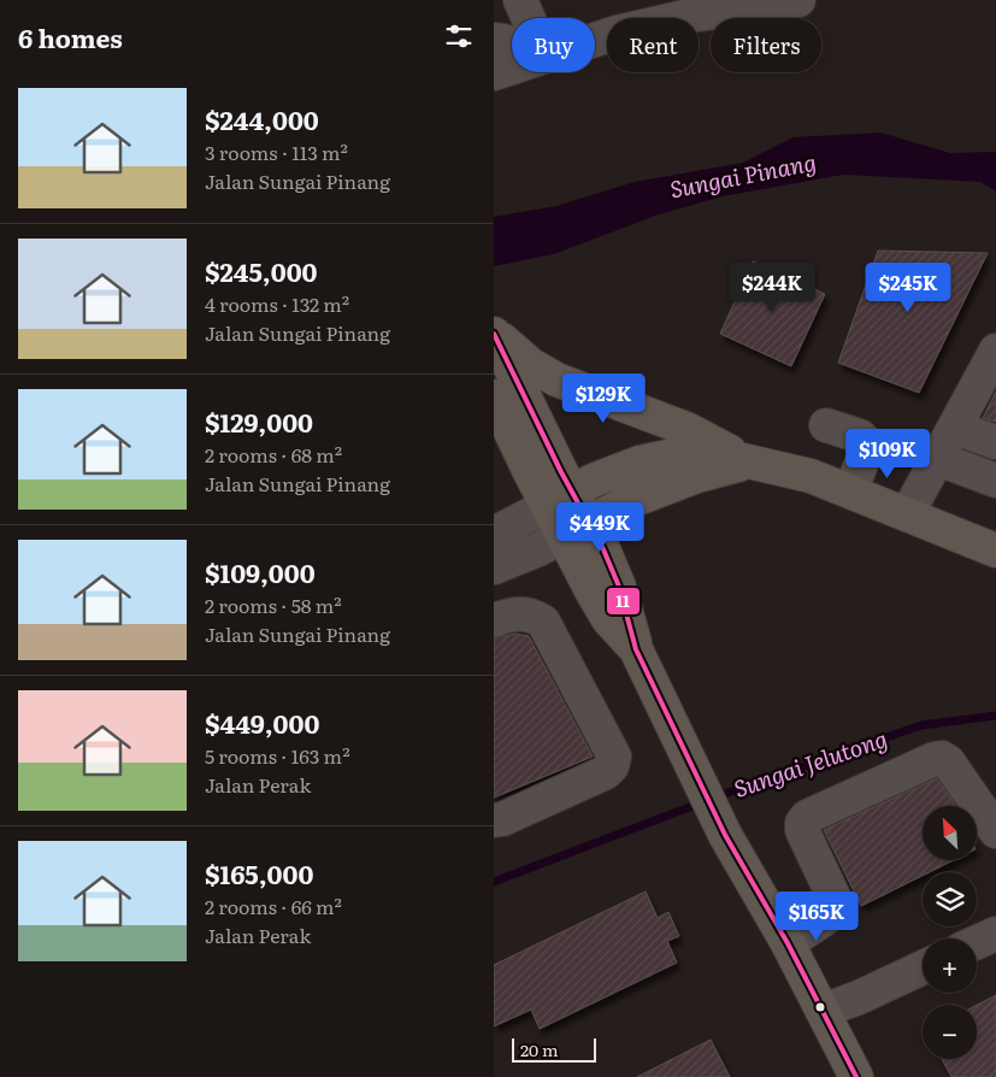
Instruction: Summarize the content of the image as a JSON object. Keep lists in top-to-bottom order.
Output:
{
  "water": ["Sungai Pinang", "Sungai Jelutong"],
  "lines": ["transit line 11"],
  "scale_bar": "20 m",
  "north": "top left",
  "page": {
    "heading": "6 homes",
    "chip": ["Buy", "Rent", "Filters"],
    "list": [
      {
        "name": "$244,000",
        "note": "3 rooms · 113 m² · Jalan Sungai Pinang"
      },
      {
        "name": "$245,000",
        "note": "4 rooms · 132 m² · Jalan Sungai Pinang"
      },
      {
        "name": "$129,000",
        "note": "2 rooms · 68 m² · Jalan Sungai Pinang"
      },
      {
        "name": "$109,000",
        "note": "2 rooms · 58 m² · Jalan Sungai Pinang"
      },
      {
        "name": "$449,000",
        "note": "5 rooms · 163 m² · Jalan Perak"
      },
      {
        "name": "$165,000",
        "note": "2 rooms · 66 m² · Jalan Perak"
      }
    ],
    "price": [
      "$244K",
      "$245K",
      "$129K",
      "$109K",
      "$449K",
      "$165K"
    ],
    "map_buttons": ["+", "−"],
    "scale": "20 m"
  }
}
